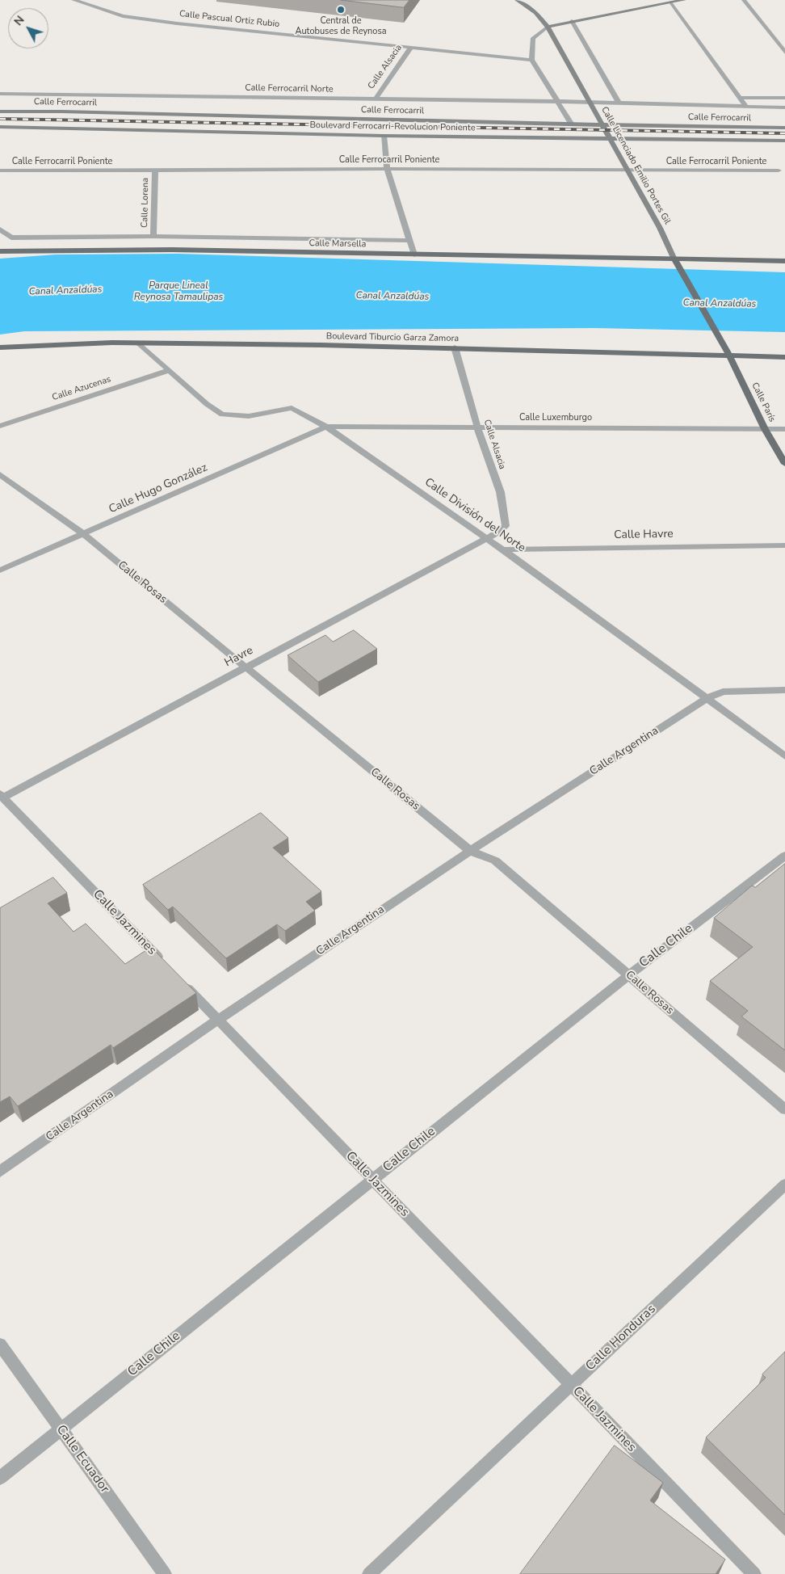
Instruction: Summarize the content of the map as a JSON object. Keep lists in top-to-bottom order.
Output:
{
  "streets": {
    "main road": [
      "Calle Licenciado Emilio Portes Gil",
      "Calle Marsella",
      "Boulevard Tiburcio Garza Zamora",
      "Calle París"
    ],
    "street": [
      "Calle Pascual Ortiz Rubio",
      "Calle Alsacia",
      "Calle Ferrocarril Norte",
      "Calle Ferrocarril",
      "Boulevard Ferrocarri-Revolucion Poniente",
      "Calle Ferrocarril Poniente",
      "Calle Lorena",
      "Calle Azucenas",
      "Calle Luxemburgo",
      "Calle Hugo González",
      "Calle División del Norte",
      "Calle Havre",
      "Calle Rosas",
      "Havre",
      "Calle Argentina",
      "Calle Jazmines",
      "Calle Chile",
      "Calle Honduras",
      "Calle Ecuador"
    ]
  },
  "crossings": [
    ["Calle Pascual Ortiz Rubio", "Calle Alsacia"],
    ["Calle Alsacia", "Calle Ferrocarril Norte"],
    ["Calle Alsacia", "Boulevard Tiburcio Garza Zamora"],
    ["Calle Alsacia", "Calle Luxemburgo"],
    ["Calle Alsacia", "Calle División del Norte"],
    ["Calle Alsacia", "Havre"],
    ["Calle Ferrocarril Norte", "Calle Ferrocarril"],
    ["Calle Ferrocarril Poniente", "Calle Lorena"],
    ["Calle Licenciado Emilio Portes Gil", "Calle Marsella"],
    ["Calle Licenciado Emilio Portes Gil", "Boulevard Tiburcio Garza Zamora"],
    ["Calle Licenciado Emilio Portes Gil", "Calle París"],
    ["Boulevard Tiburcio Garza Zamora", "Calle París"],
    ["Boulevard Tiburcio Garza Zamora", "Calle División del Norte"],
    ["Calle Azucenas", "Calle División del Norte"],
    ["Calle París", "Calle Luxemburgo"],
    ["Calle Luxemburgo", "Calle Hugo González"],
    ["Calle Luxemburgo", "Calle División del Norte"],
    ["Calle Hugo González", "Calle División del Norte"],
    ["Calle Hugo González", "Calle Rosas"],
    ["Calle División del Norte", "Calle Havre"],
    ["Calle División del Norte", "Havre"],
    ["Calle División del Norte", "Calle Argentina"],
    ["Calle Rosas", "Havre"],
    ["Calle Rosas", "Calle Argentina"],
    ["Calle Rosas", "Calle Chile"],
    ["Havre", "Calle Jazmines"],
    ["Calle Argentina", "Calle Jazmines"],
    ["Calle Jazmines", "Calle Chile"],
    ["Calle Jazmines", "Calle Honduras"],
    ["Calle Chile", "Calle Ecuador"]
  ],
  "water": ["Parque Lineal Reynosa Tamaulipas", "Canal Anzaldúas"],
  "places": ["Central de Autobuses de Reynosa"],
  "north": "top left"
}
